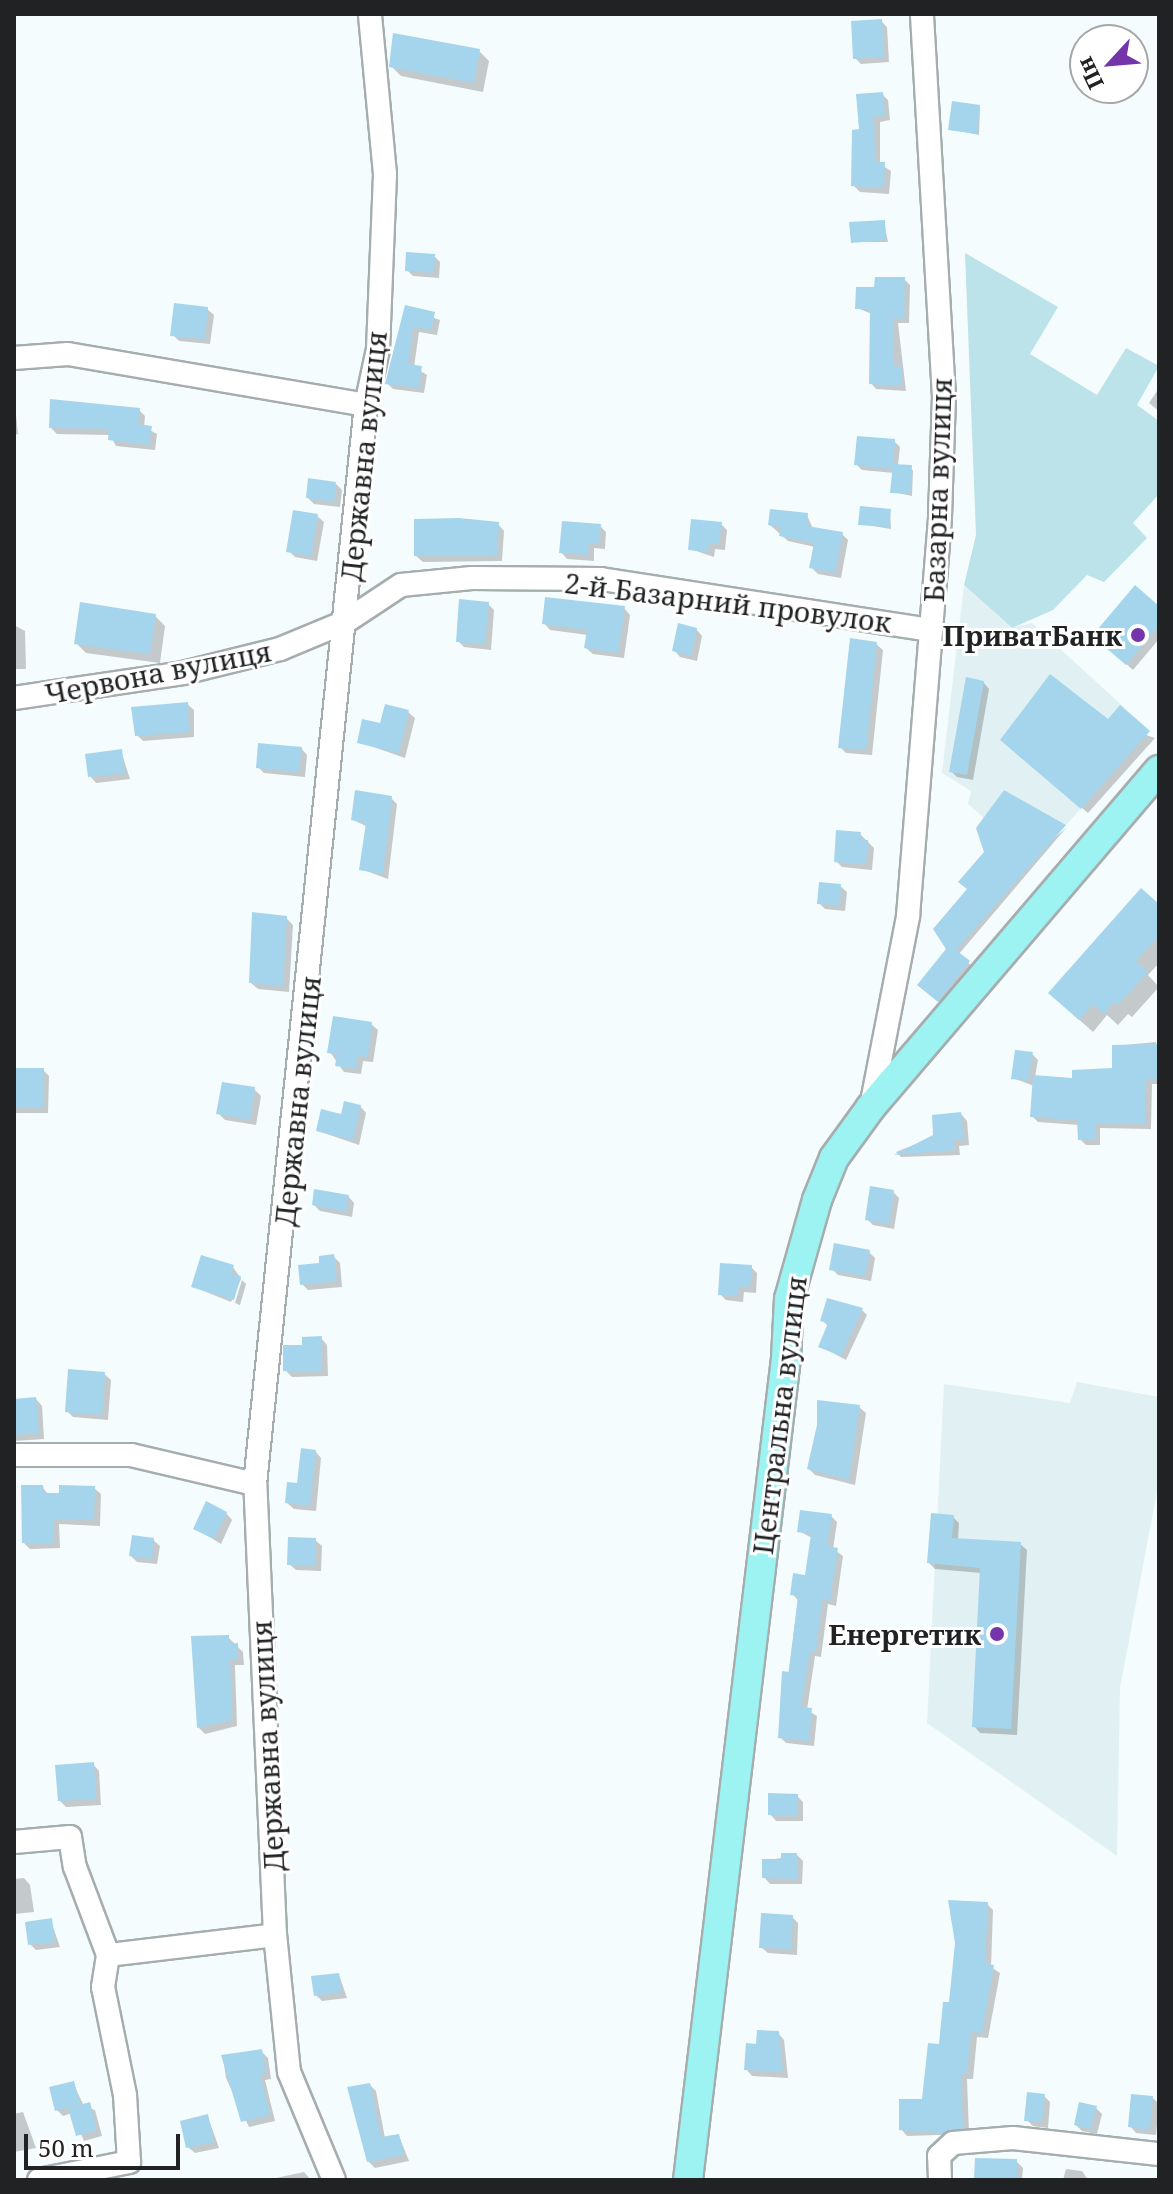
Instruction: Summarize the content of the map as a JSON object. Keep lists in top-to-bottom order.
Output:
{
  "streets": {
    "main road": ["Центральна вулиця"],
    "street": [
      "Державна вулиця",
      "Базарна вулиця",
      "2-й Базарний провулок",
      "Червона вулиця"
    ]
  },
  "crossings": [
    ["Державна вулиця", "2-й Базарний провулок"],
    ["Державна вулиця", "Червона вулиця"],
    ["Базарна вулиця", "2-й Базарний провулок"],
    ["Базарна вулиця", "Центральна вулиця"],
    ["2-й Базарний провулок", "Червона вулиця"]
  ],
  "places": ["ПриватБанк", "Енергетик"],
  "scale_bar": "50 m",
  "north": "bottom left"
}
